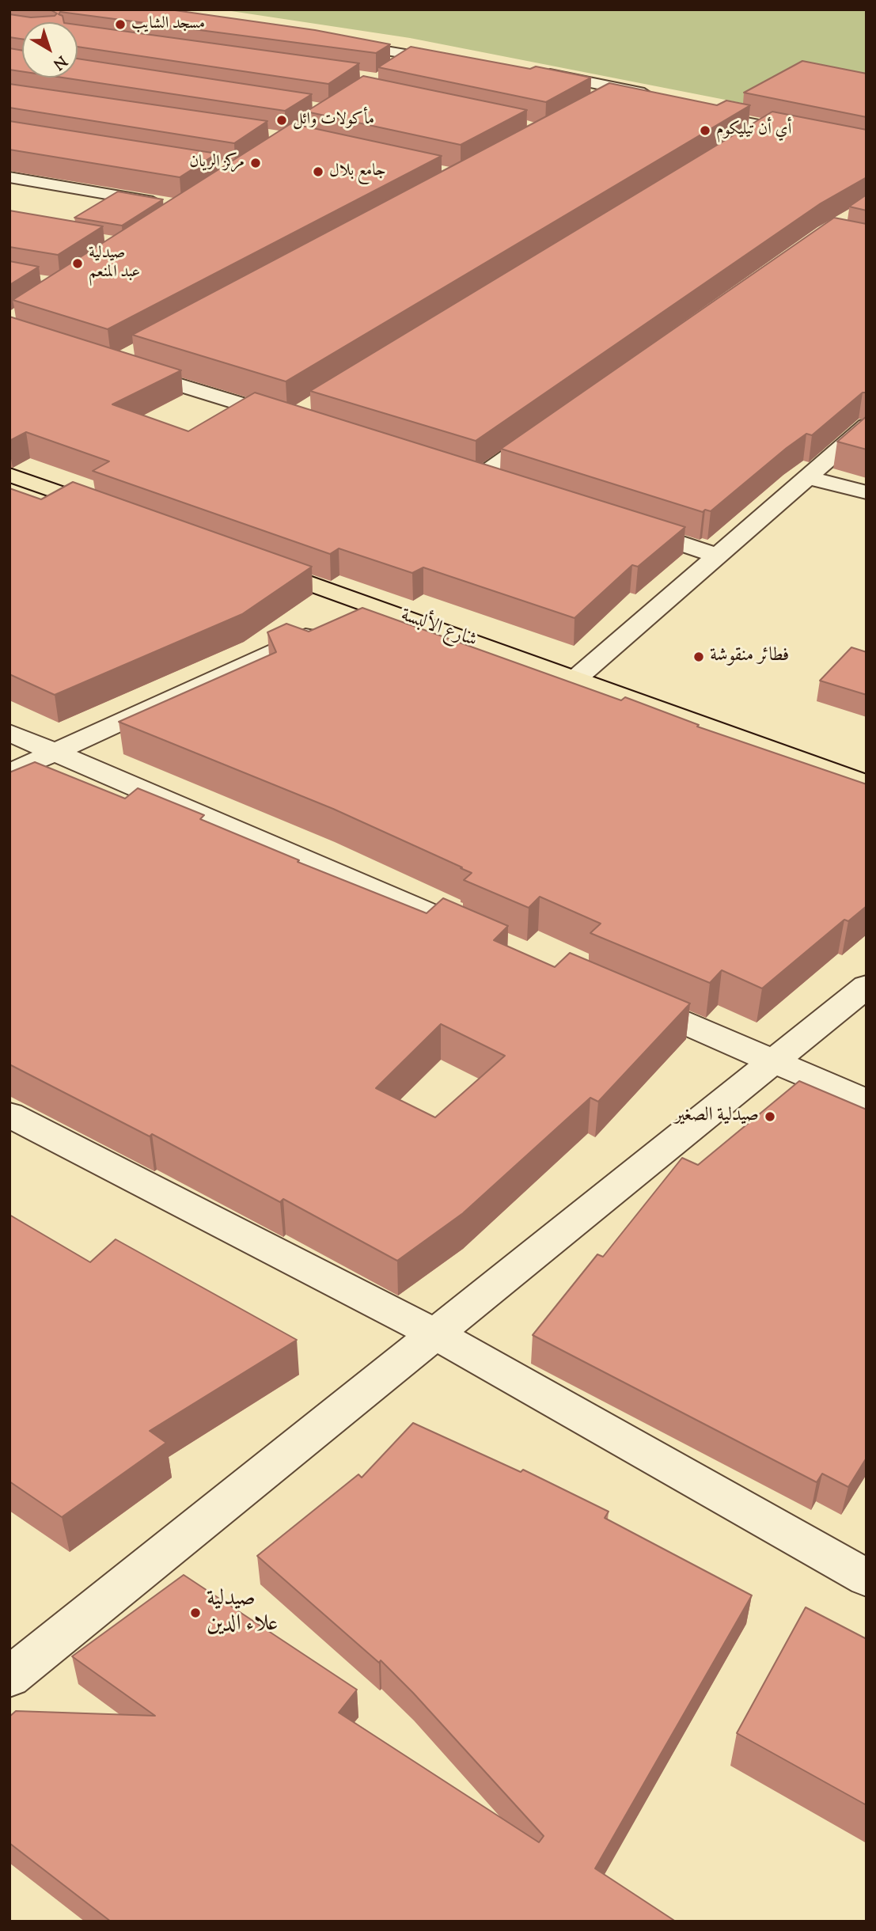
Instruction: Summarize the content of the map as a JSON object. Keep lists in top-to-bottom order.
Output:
{
  "streets": {
    "main road": ["شارع الألبسة"]
  },
  "places": [
    "مسجد الشايب",
    "مأكولات وائل",
    "أي أن تيليكوم",
    "مركز الريان",
    "جامع بلال",
    "صيدلية عبد المنعم",
    "فطائر منقوشة",
    "صيدلية الصغير",
    "صيدلية علاء الدين"
  ],
  "north": "bottom right"
}
